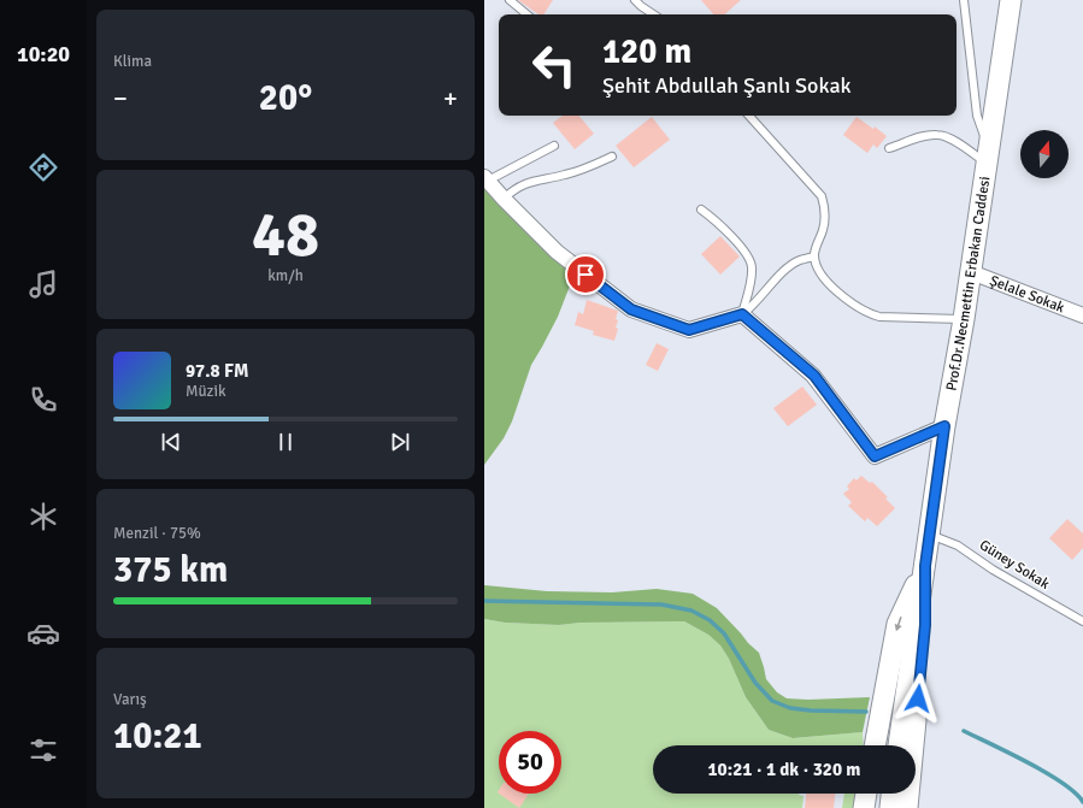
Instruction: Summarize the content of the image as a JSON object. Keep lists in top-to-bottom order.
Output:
{
  "streets": {
    "main road": ["Prof.Dr.Necmettin Erbakan Caddesi"],
    "street": ["Şelale Sokak"],
    "lane": ["Güney Sokak"]
  },
  "crossings": [
    ["Prof.Dr.Necmettin Erbakan Caddesi", "Şelale Sokak"],
    ["Prof.Dr.Necmettin Erbakan Caddesi", "Güney Sokak"]
  ],
  "north": "top",
  "page": {
    "tabs": "10:20",
    "tile": [
      "Klima",
      ["48", "km/h"],
      ["Menzil · 75%", "375 km"],
      ["Varış", "10:21"]
    ],
    "turn": ["120 m", "Şehit Abdullah Şanlı Sokak"],
    "heat": ["−", "20°", "+"],
    "song": ["97.8 FM", "Müzik"],
    "limit": "50",
    "trip": "10:21 · 1 dk · 320 m"
  }
}
